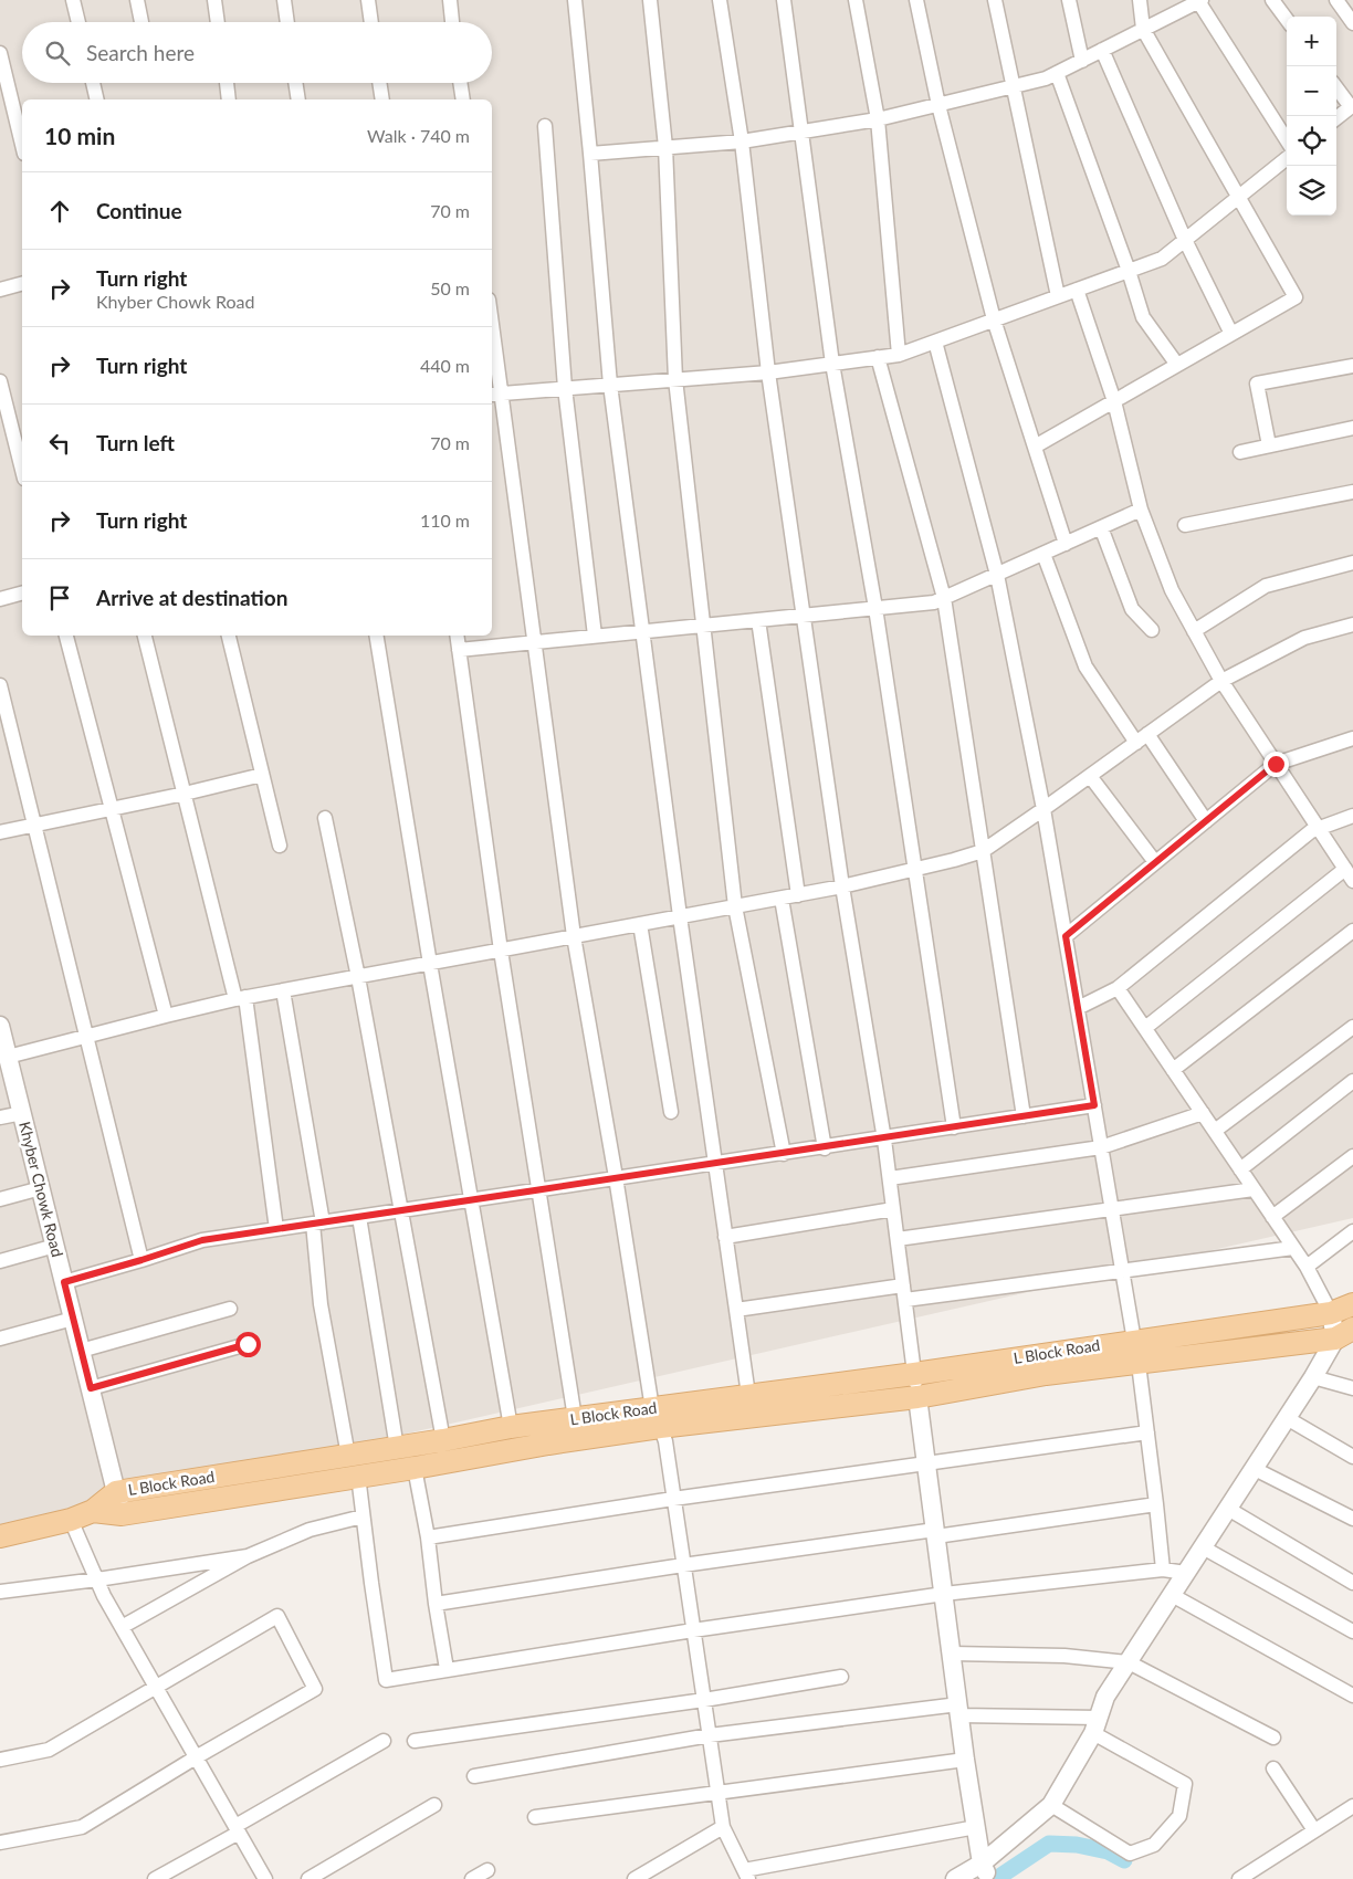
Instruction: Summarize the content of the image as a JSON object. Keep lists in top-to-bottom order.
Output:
{
  "streets": {
    "main road": ["L Block Road"],
    "street": ["Khyber Chowk Road"]
  },
  "crossings": [
    ["Khyber Chowk Road", "L Block Road"]
  ],
  "page": {
    "map_buttons": ["+", "−"],
    "search": "Search here",
    "heading": ["10 min", "Walk · 740 m"],
    "list": [
      ["Continue", "70 m"],
      ["Turn right", "Khyber Chowk Road", "50 m"],
      ["Turn right", "440 m"],
      ["Turn left", "70 m"],
      ["Turn right", "110 m"],
      "Arrive at destination"
    ]
  }
}
